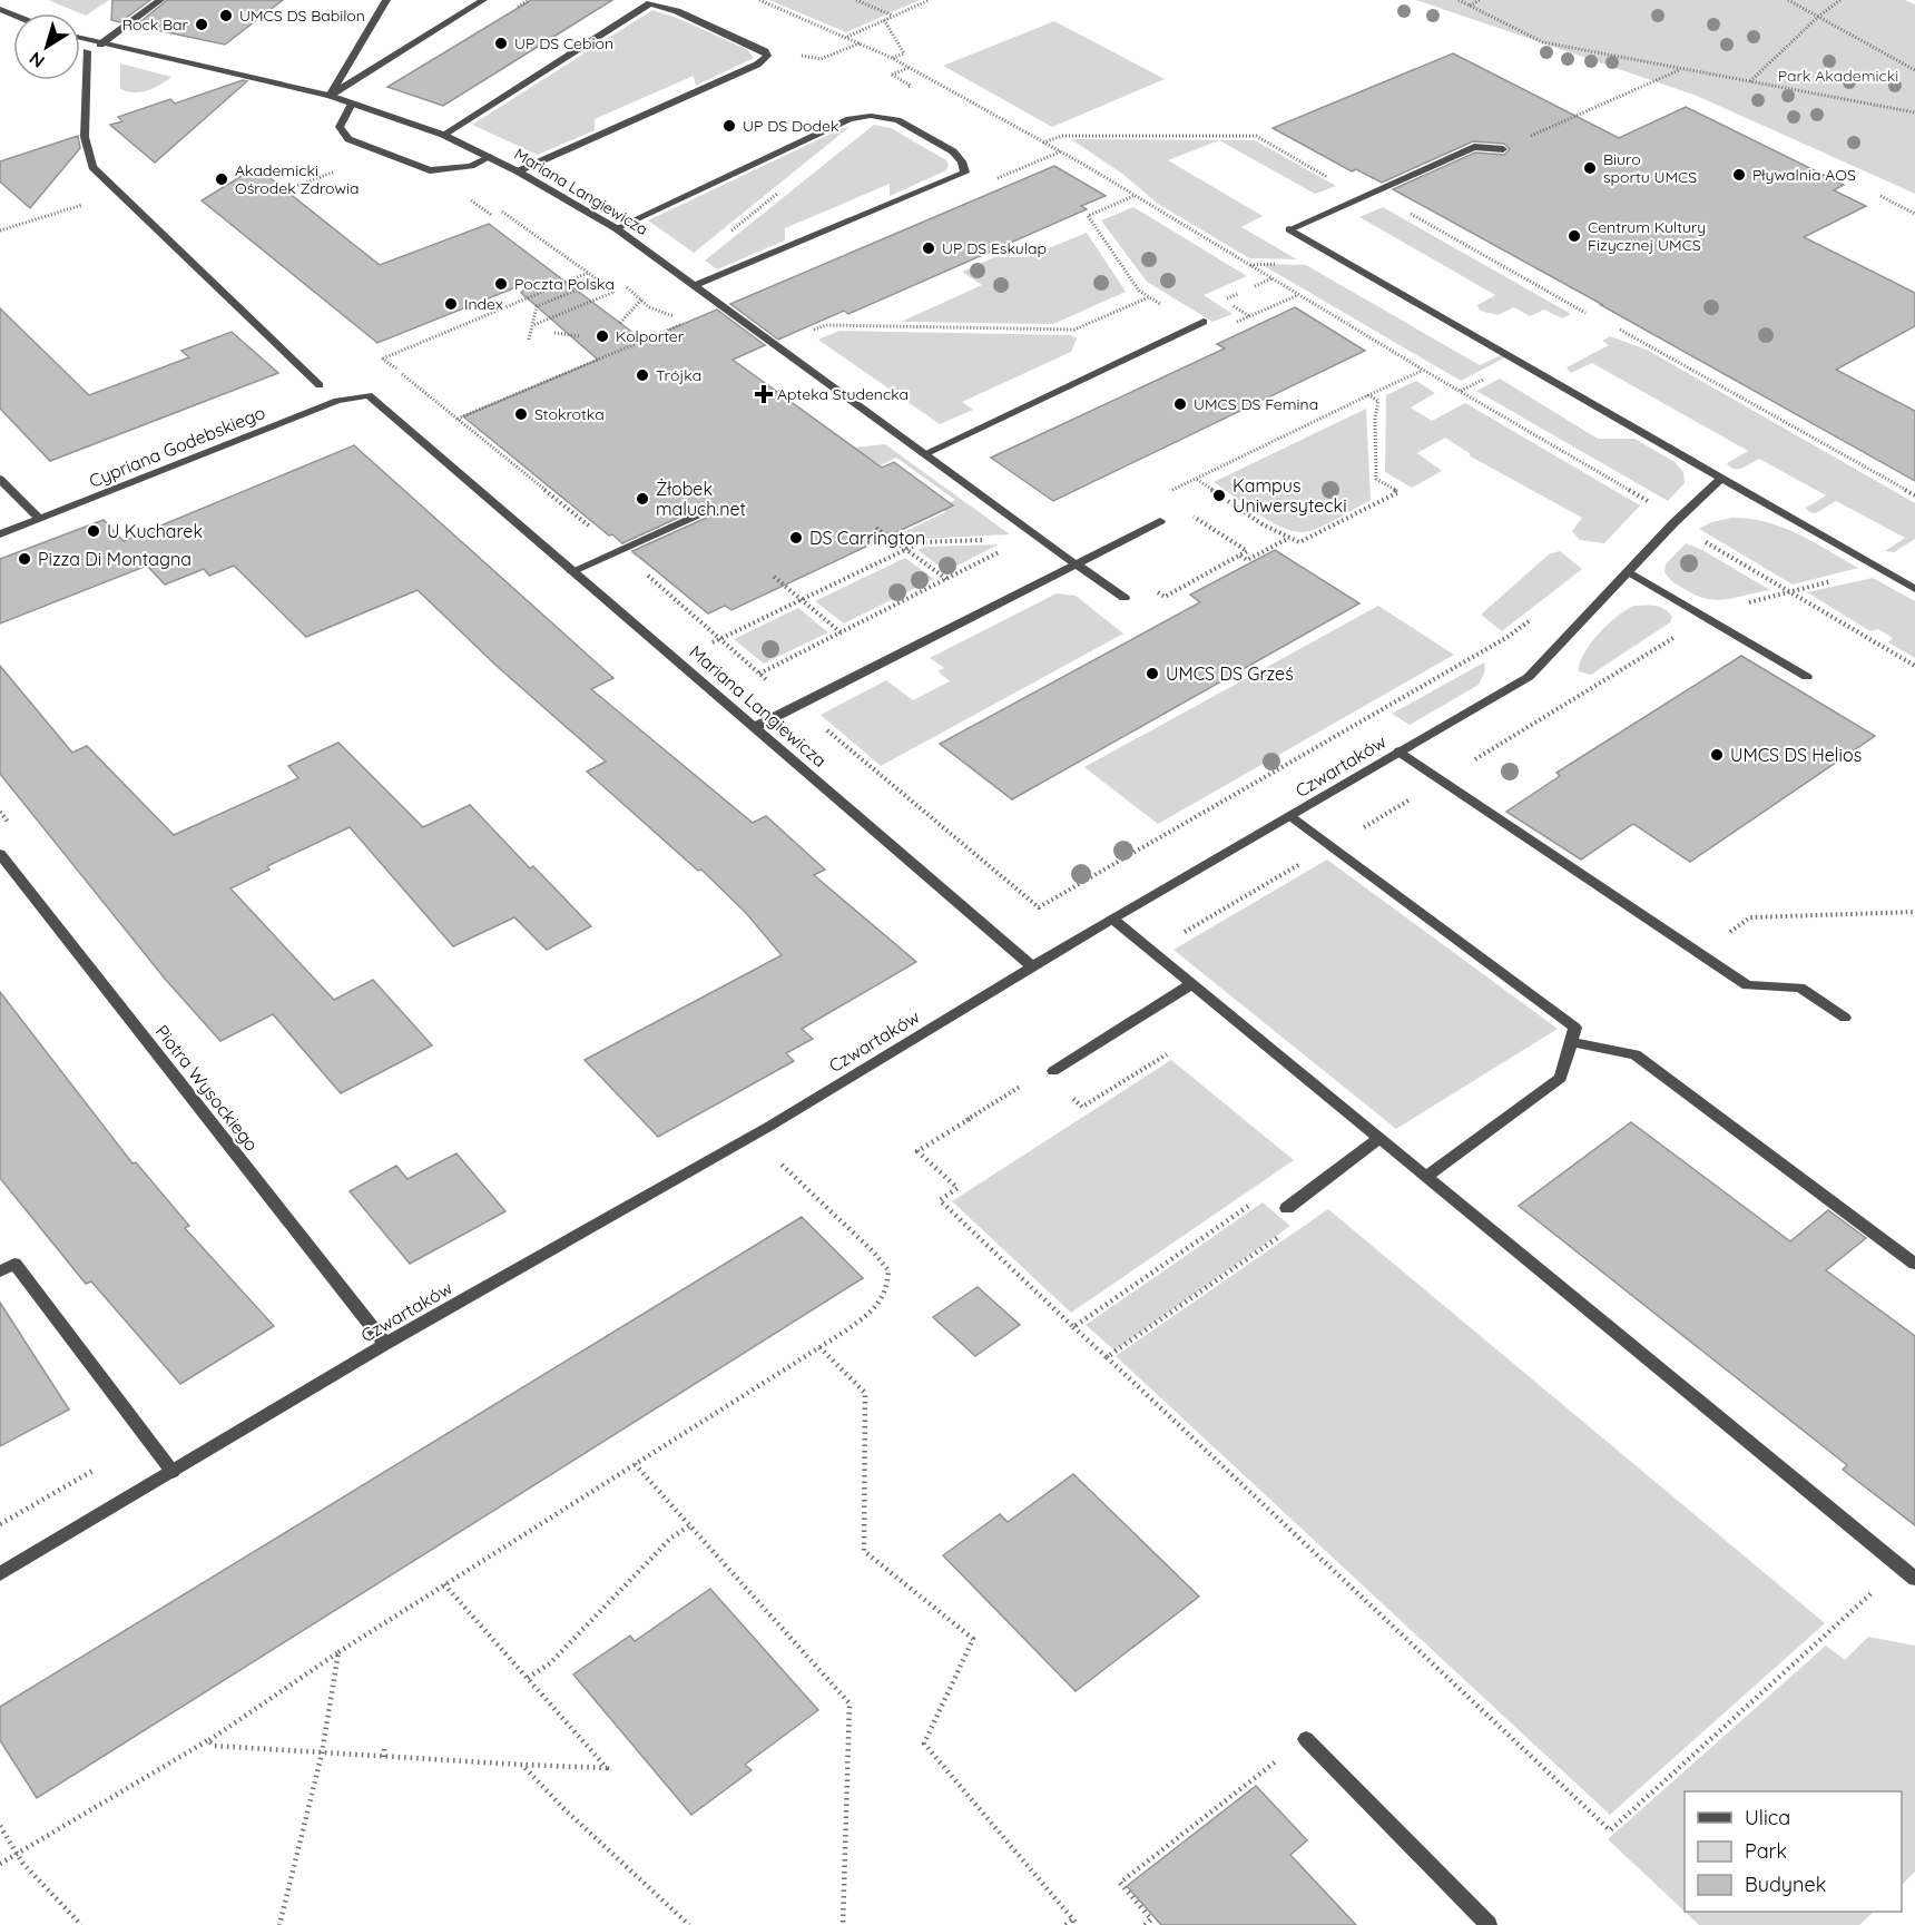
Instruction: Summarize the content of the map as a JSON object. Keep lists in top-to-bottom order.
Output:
{
  "streets": {
    "street": [
      "Mariana Langiewicza",
      "Cypriana Godebskiego",
      "Czwartaków",
      "Piotra Wysockiego"
    ]
  },
  "crossings": [
    ["Mariana Langiewicza", "Cypriana Godebskiego"],
    ["Mariana Langiewicza", "Czwartaków"],
    ["Czwartaków", "Piotra Wysockiego"]
  ],
  "parks": ["Park Akademicki"],
  "places": {
    "other": [
      "UMCS DS Babilon",
      "Rock Bar",
      "UP DS Cebion",
      "UP DS Dodek",
      "Biuro sportu UMCS",
      "Pływalnia AOS",
      "Akademicki Ośrodek Zdrowia",
      "Centrum Kultury Fizycznej UMCS",
      "UP DS Eskulap",
      "Poczta Polska",
      "Index",
      "Kolporter",
      "Trójka",
      "UMCS DS Femina",
      "Stokrotka",
      "Kampus Uniwersytecki",
      "Żłobek maluch.net",
      "U Kucharek",
      "DS Carrington",
      "Pizza Di Montagna",
      "UMCS DS Grześ",
      "UMCS DS Helios"
    ],
    "health": ["Apteka Studencka"]
  },
  "legend": ["Ulica", "Park", "Budynek"],
  "north": "bottom left"
}
